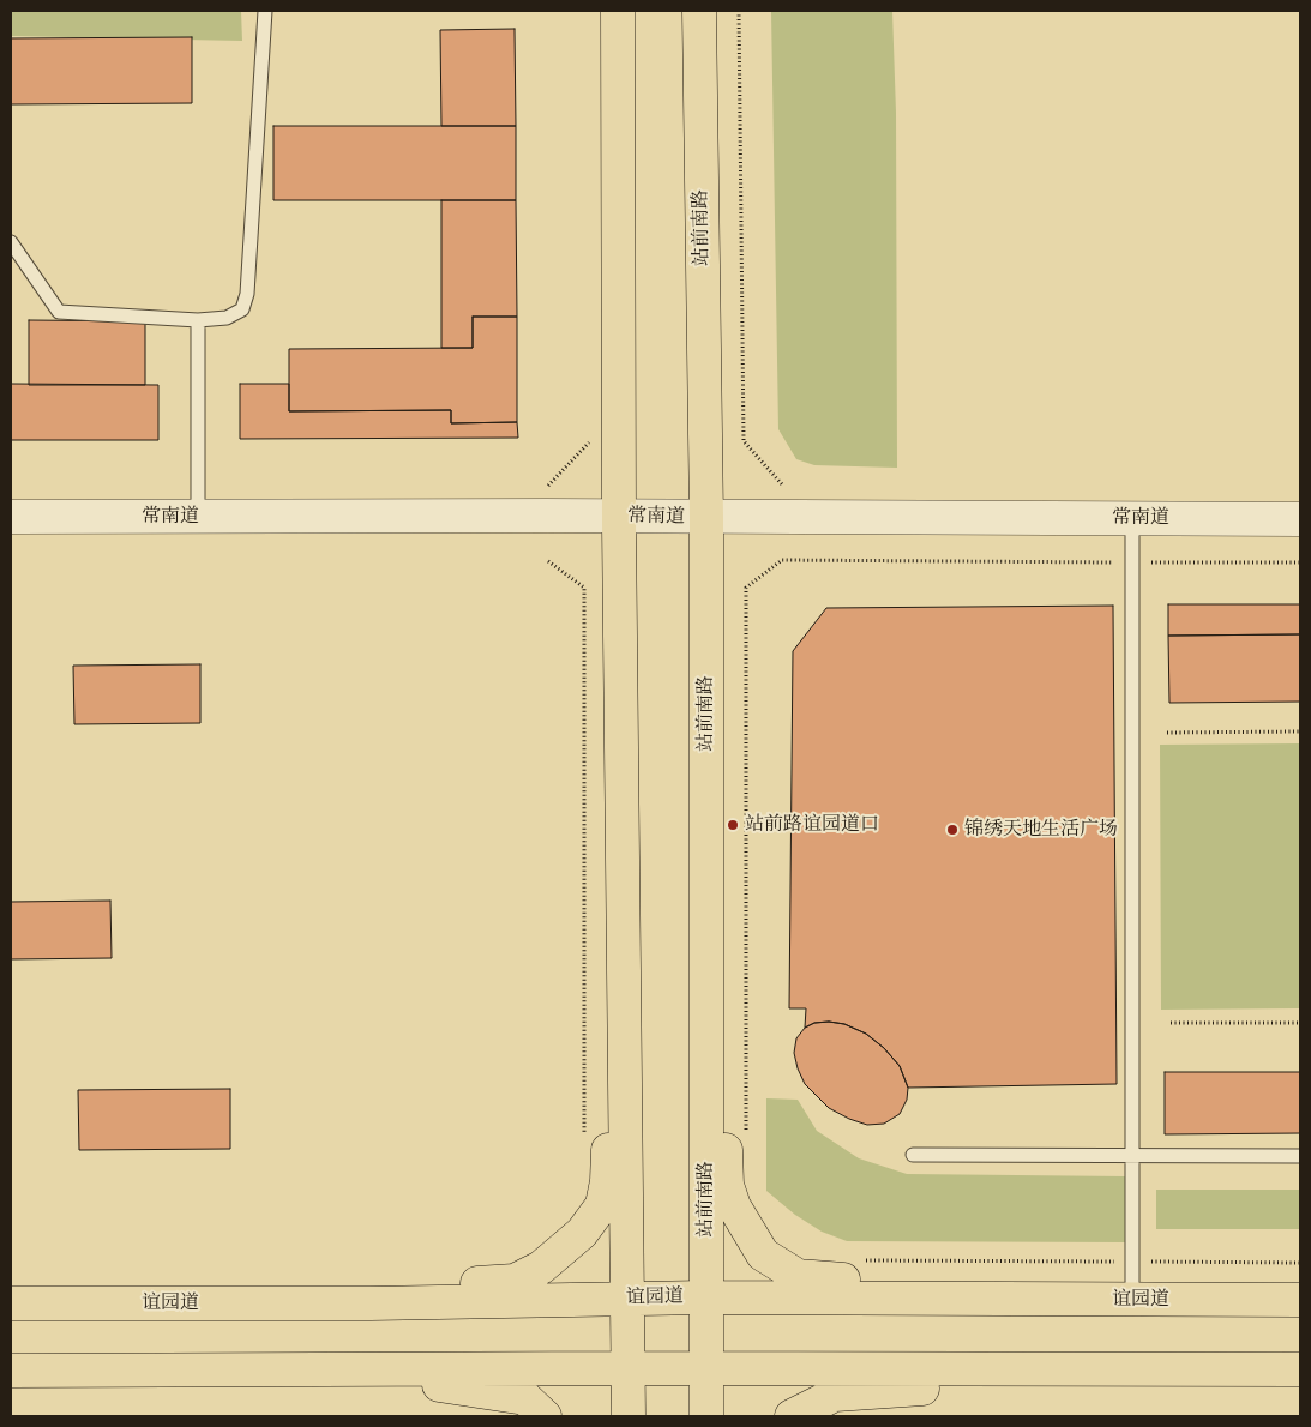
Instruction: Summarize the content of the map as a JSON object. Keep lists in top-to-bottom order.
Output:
{
  "streets": {
    "main road": ["站前南路", "谊园道"],
    "street": ["常南道"]
  },
  "crossings": [
    ["站前南路", "常南道"],
    ["站前南路", "谊园道"]
  ],
  "places": ["站前路谊园道口", "锦绣天地生活广场"]
}
